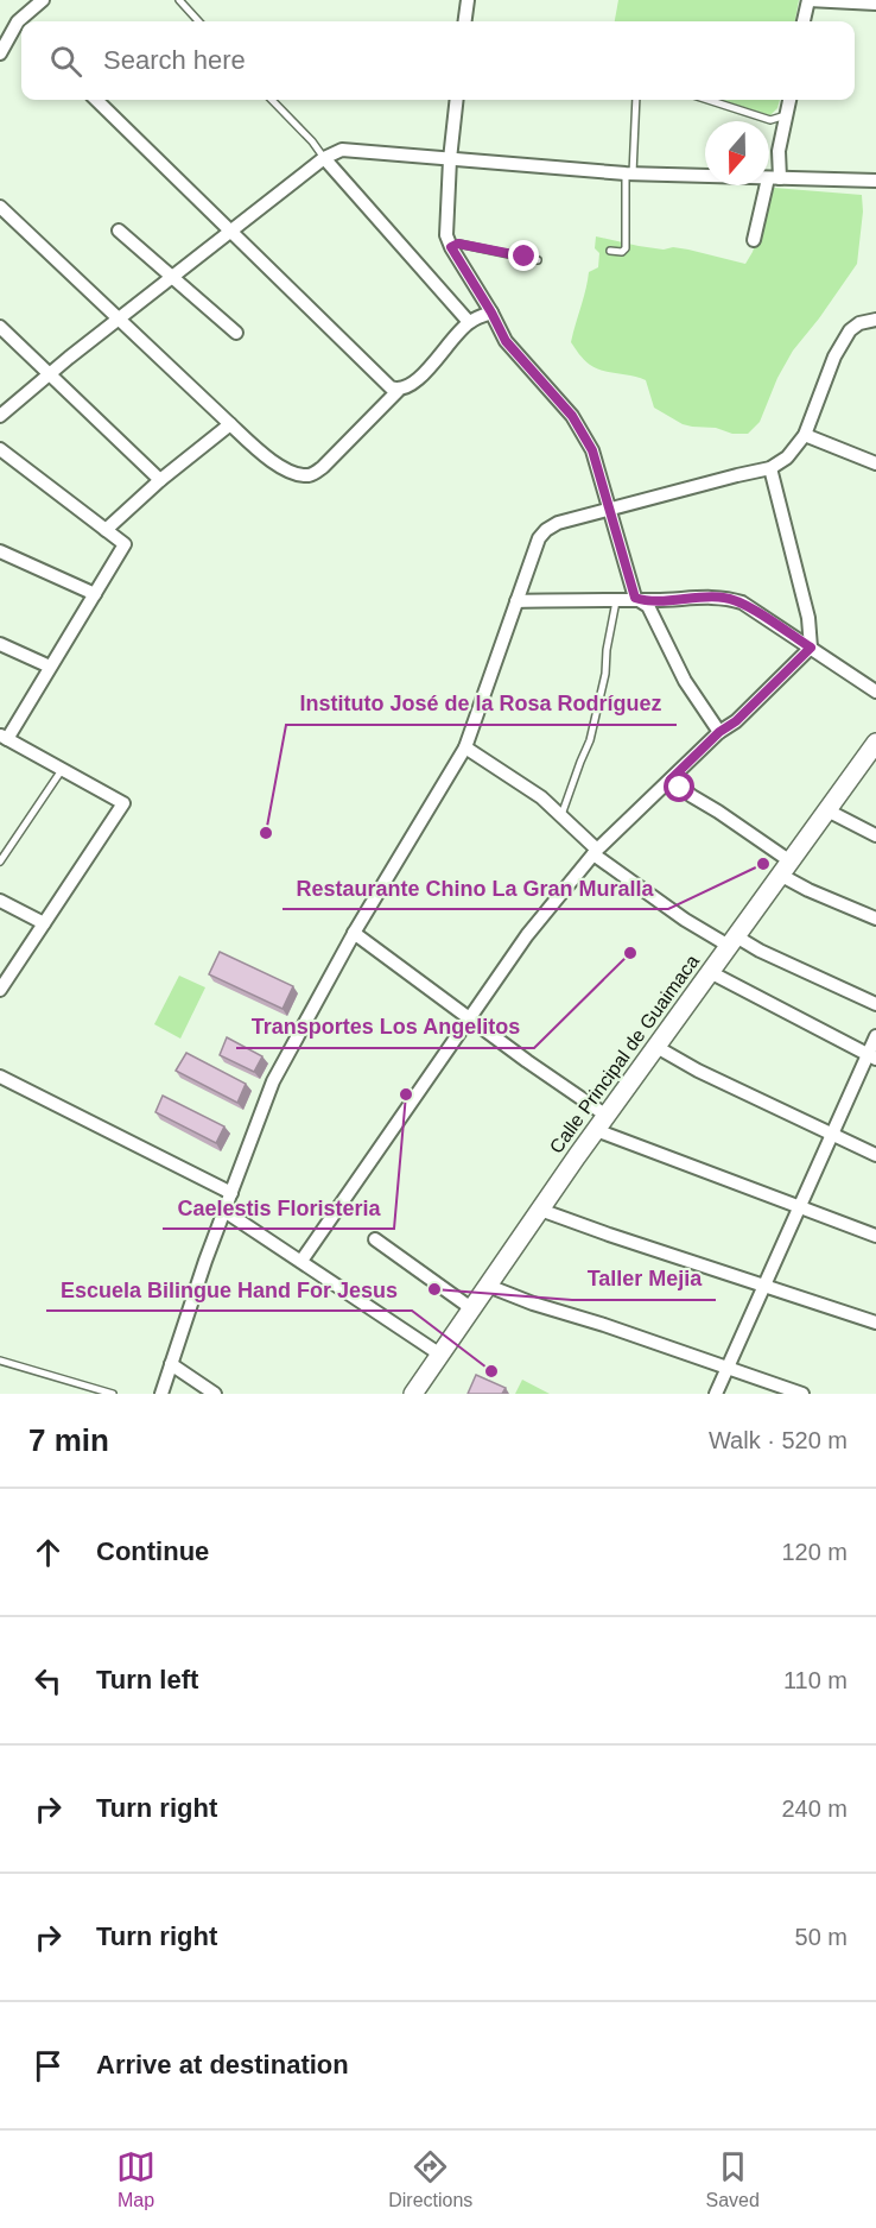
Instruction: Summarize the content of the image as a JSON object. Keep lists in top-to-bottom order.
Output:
{
  "streets": {
    "main road": ["Calle Principal de Guaimaca"]
  },
  "places": [
    "Instituto José de la Rosa Rodríguez",
    "Restaurante Chino La Gran Muralla",
    "Transportes Los Angelitos",
    "Caelestis Floristeria",
    "Taller Mejia",
    "Escuela Bilingue Hand For Jesus"
  ],
  "north": "bottom",
  "page": {
    "search": "Search here",
    "heading": ["7 min", "Walk · 520 m"],
    "list": [
      ["Continue", "120 m"],
      ["Turn left", "110 m"],
      ["Turn right", "240 m"],
      ["Turn right", "50 m"],
      "Arrive at destination"
    ],
    "nav": ["Map", "Directions", "Saved"]
  }
}
